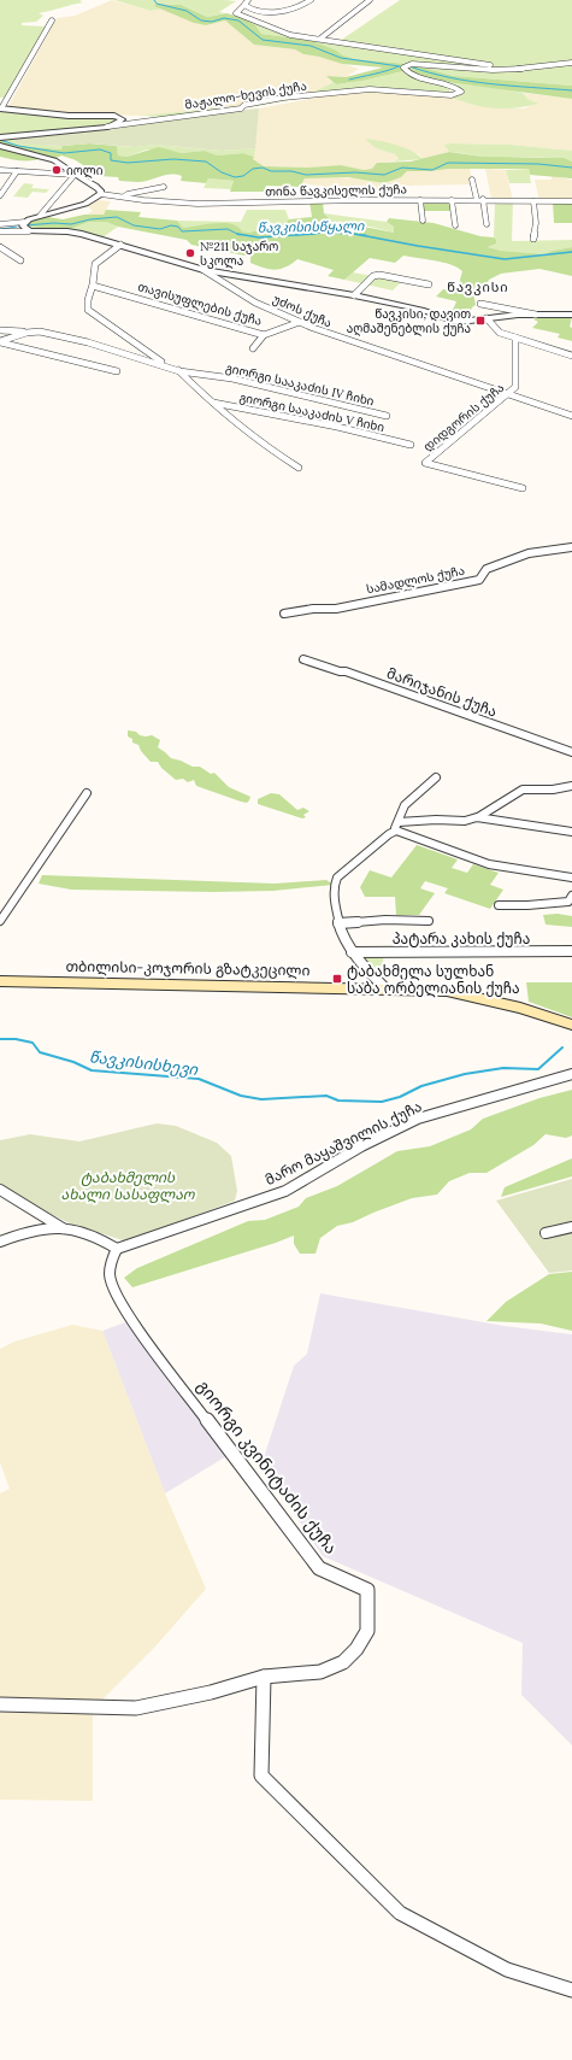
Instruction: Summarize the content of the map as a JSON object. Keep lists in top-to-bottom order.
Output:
{
  "streets": {
    "main road": ["თბილისი-კოჯორის გზატკეცილი"],
    "street": [
      "მაჟალო-ხევის ქუჩა",
      "თინა წავკისელის ქუჩა",
      "თავისუფლების ქუჩა",
      "უძოს ქუჩა",
      "გიორგი სააკაძის IV ჩიხი",
      "გიორგი სააკაძის V ჩიხი",
      "დიდგორის ქუჩა",
      "სამადლოს ქუჩა",
      "მარიჯანის ქუჩა",
      "პატარა კახის ქუჩა",
      "მარო მაყაშვილის ქუჩა",
      "გიორგი კვინიტაძის ქუჩა"
    ]
  },
  "crossings": [
    ["თავისუფლების ქუჩა", "უძოს ქუჩა"],
    ["უძოს ქუჩა", "დიდგორის ქუჩა"],
    ["მარო მაყაშვილის ქუჩა", "გიორგი კვინიტაძის ქუჩა"]
  ],
  "districts": ["წავკისი"],
  "water": ["წავკისისწყალი", "წავკისისხევი"],
  "parks": ["ტაბახმელის ახალი სასაფლაო"],
  "places": {
    "other": ["იოლი", "№211 საჯარო სკოლა"],
    "transit": ["წავკისი, დავით აღმაშენებლის ქუჩა", "ტაბახმელა სულხან საბა ორბელიანის ქუჩა"]
  }
}
